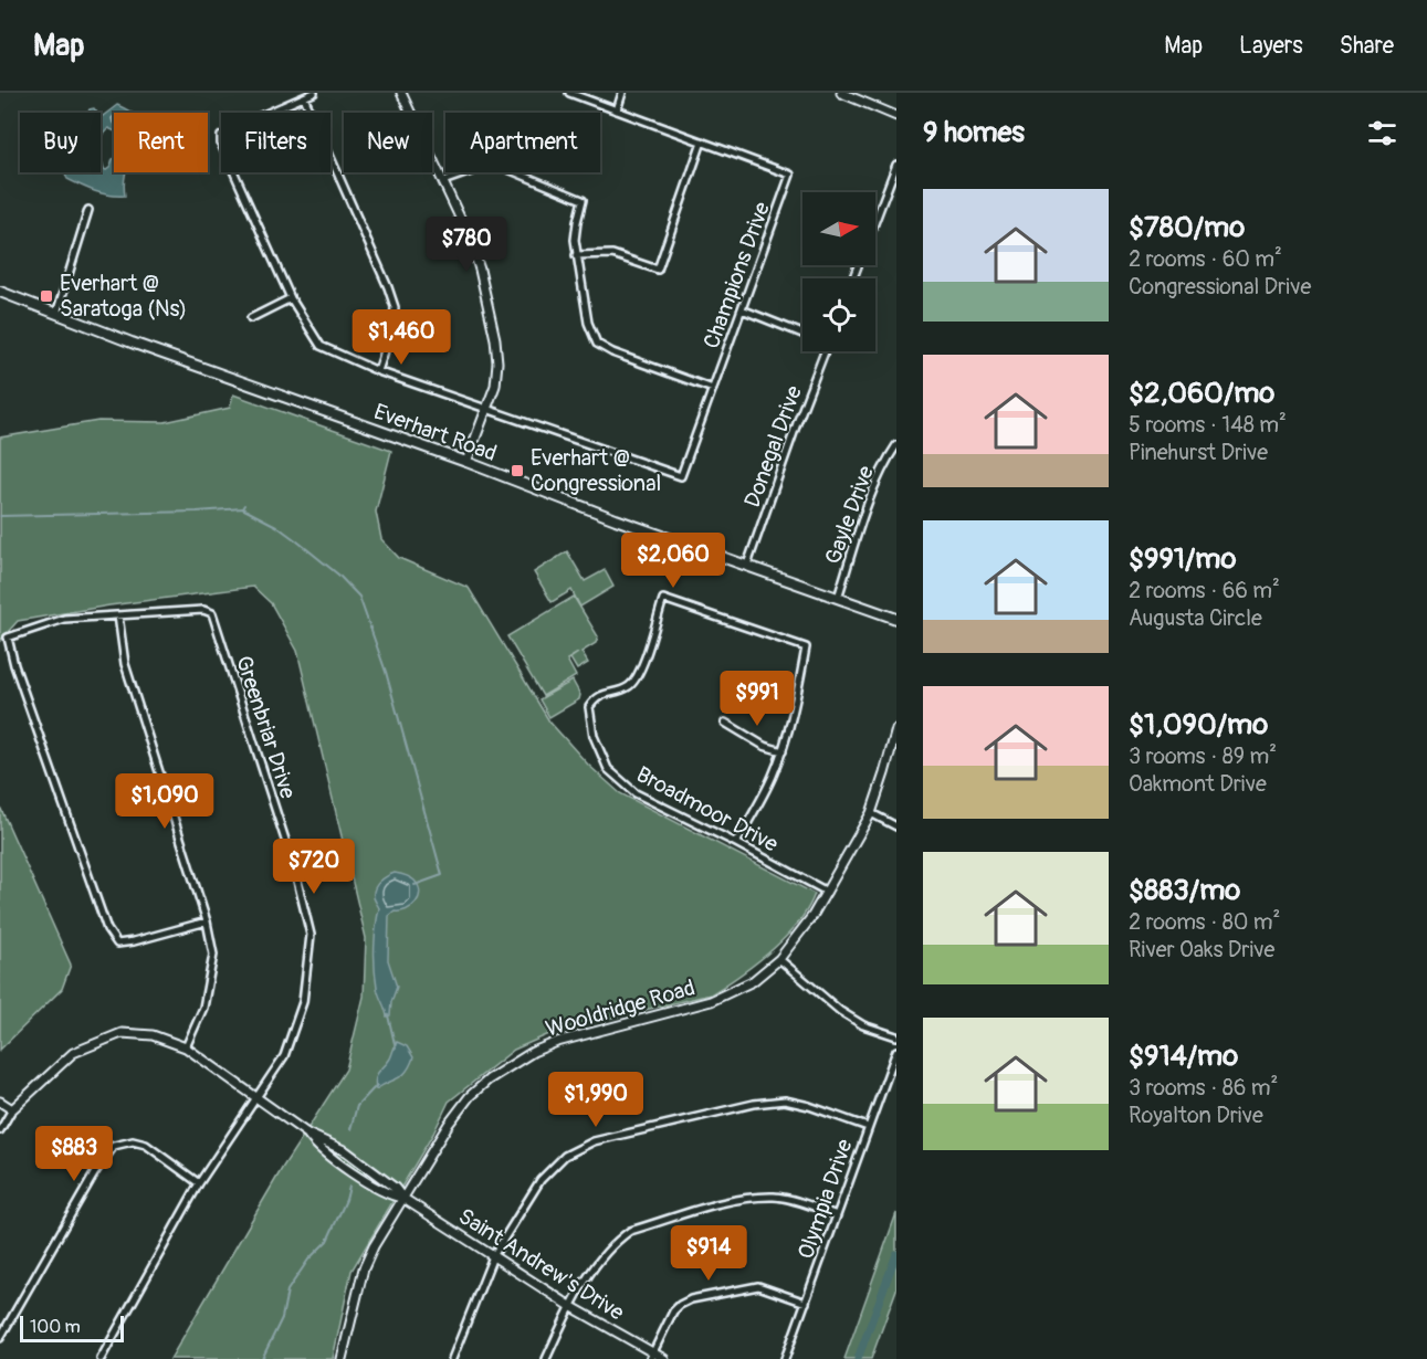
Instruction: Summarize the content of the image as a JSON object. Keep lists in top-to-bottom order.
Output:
{
  "streets": {
    "main road": ["Everhart Road"],
    "street": [
      "Champions Drive",
      "Donegal Drive",
      "Gayle Drive",
      "Greenbriar Drive",
      "Broadmoor Drive",
      "Wooldridge Road",
      "Olympia Drive",
      "Saint Andrew's Drive"
    ]
  },
  "crossings": [
    ["Everhart Road", "Donegal Drive"],
    ["Everhart Road", "Gayle Drive"],
    ["Greenbriar Drive", "Saint Andrew's Drive"],
    ["Broadmoor Drive", "Wooldridge Road"],
    ["Wooldridge Road", "Saint Andrew's Drive"]
  ],
  "places": {
    "transit": ["Everhart @ Saratoga (Ns)", "Everhart @ Congressional"]
  },
  "scale_bar": "100 m",
  "north": "right",
  "page": {
    "header": "Map",
    "nav": ["Map", "Layers", "Share"],
    "heading": "9 homes",
    "chip": [
      "Buy",
      "Rent",
      "Filters",
      "New",
      "Apartment"
    ],
    "list": [
      {
        "name": "$780/mo",
        "note": "2 rooms · 60 m² · Congressional Drive"
      },
      {
        "name": "$2,060/mo",
        "note": "5 rooms · 148 m² · Pinehurst Drive"
      },
      {
        "name": "$991/mo",
        "note": "2 rooms · 66 m² · Augusta Circle"
      },
      {
        "name": "$1,090/mo",
        "note": "3 rooms · 89 m² · Oakmont Drive"
      },
      {
        "name": "$883/mo",
        "note": "2 rooms · 80 m² · River Oaks Drive"
      },
      {
        "name": "$914/mo",
        "note": "3 rooms · 86 m² · Royalton Drive"
      }
    ],
    "price": [
      "$780",
      "$1,460",
      "$2,060",
      "$991",
      "$1,090",
      "$720",
      "$1,990",
      "$883",
      "$914"
    ],
    "scale": "100 m"
  }
}
